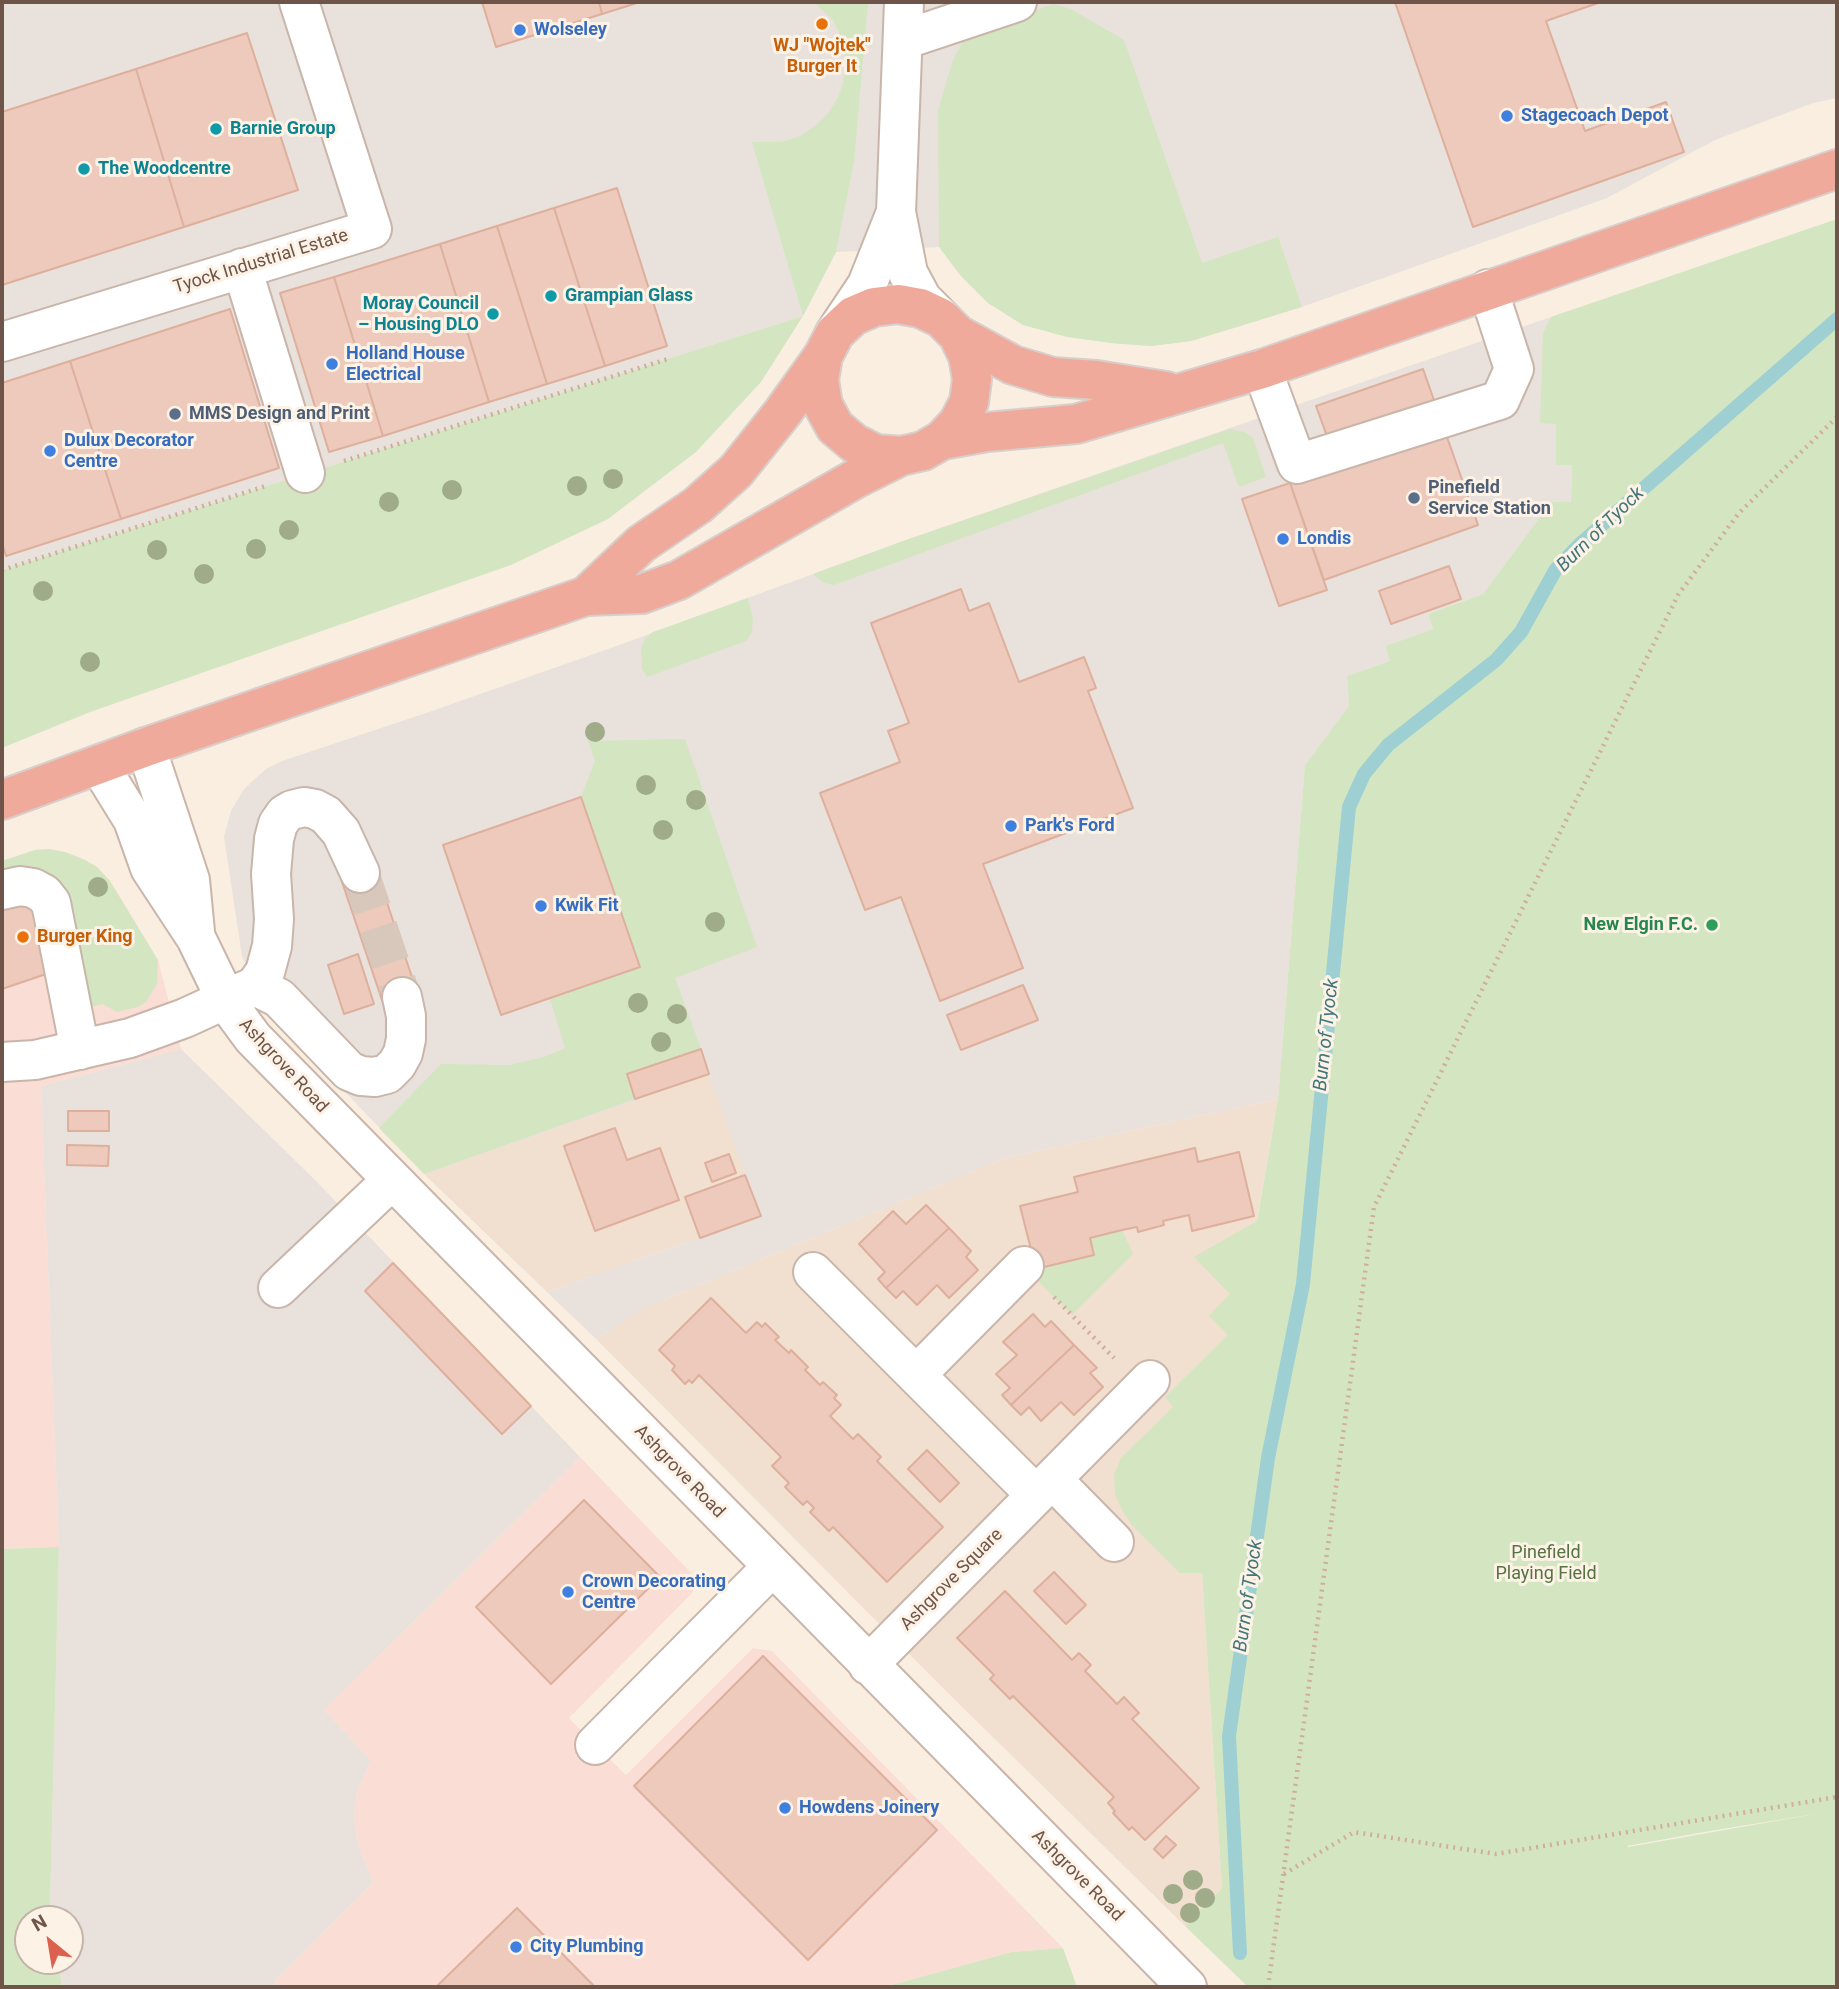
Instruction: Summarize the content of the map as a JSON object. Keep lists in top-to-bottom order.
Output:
{
  "streets": {
    "street": ["Tyock Industrial Estate", "Ashgrove Road", "Ashgrove Square"]
  },
  "crossings": [
    ["Ashgrove Road", "Ashgrove Square"]
  ],
  "water": ["Burn of Tyock"],
  "parks": ["Pinefield Playing Field"],
  "places": [
    "WJ \"Wojtek\" Burger It",
    "Wolseley",
    "Stagecoach Depot",
    "Barnie Group",
    "The Woodcentre",
    "Grampian Glass",
    "Moray Council – Housing DLO",
    "Holland House Electrical",
    "MMS Design and Print",
    "Dulux Decorator Centre",
    "Pinefield Service Station",
    "Londis",
    "Park's Ford",
    "Kwik Fit",
    "New Elgin F.C.",
    "Burger King",
    "Crown Decorating Centre",
    "Howdens Joinery",
    "City Plumbing"
  ],
  "north": "top left"
}
